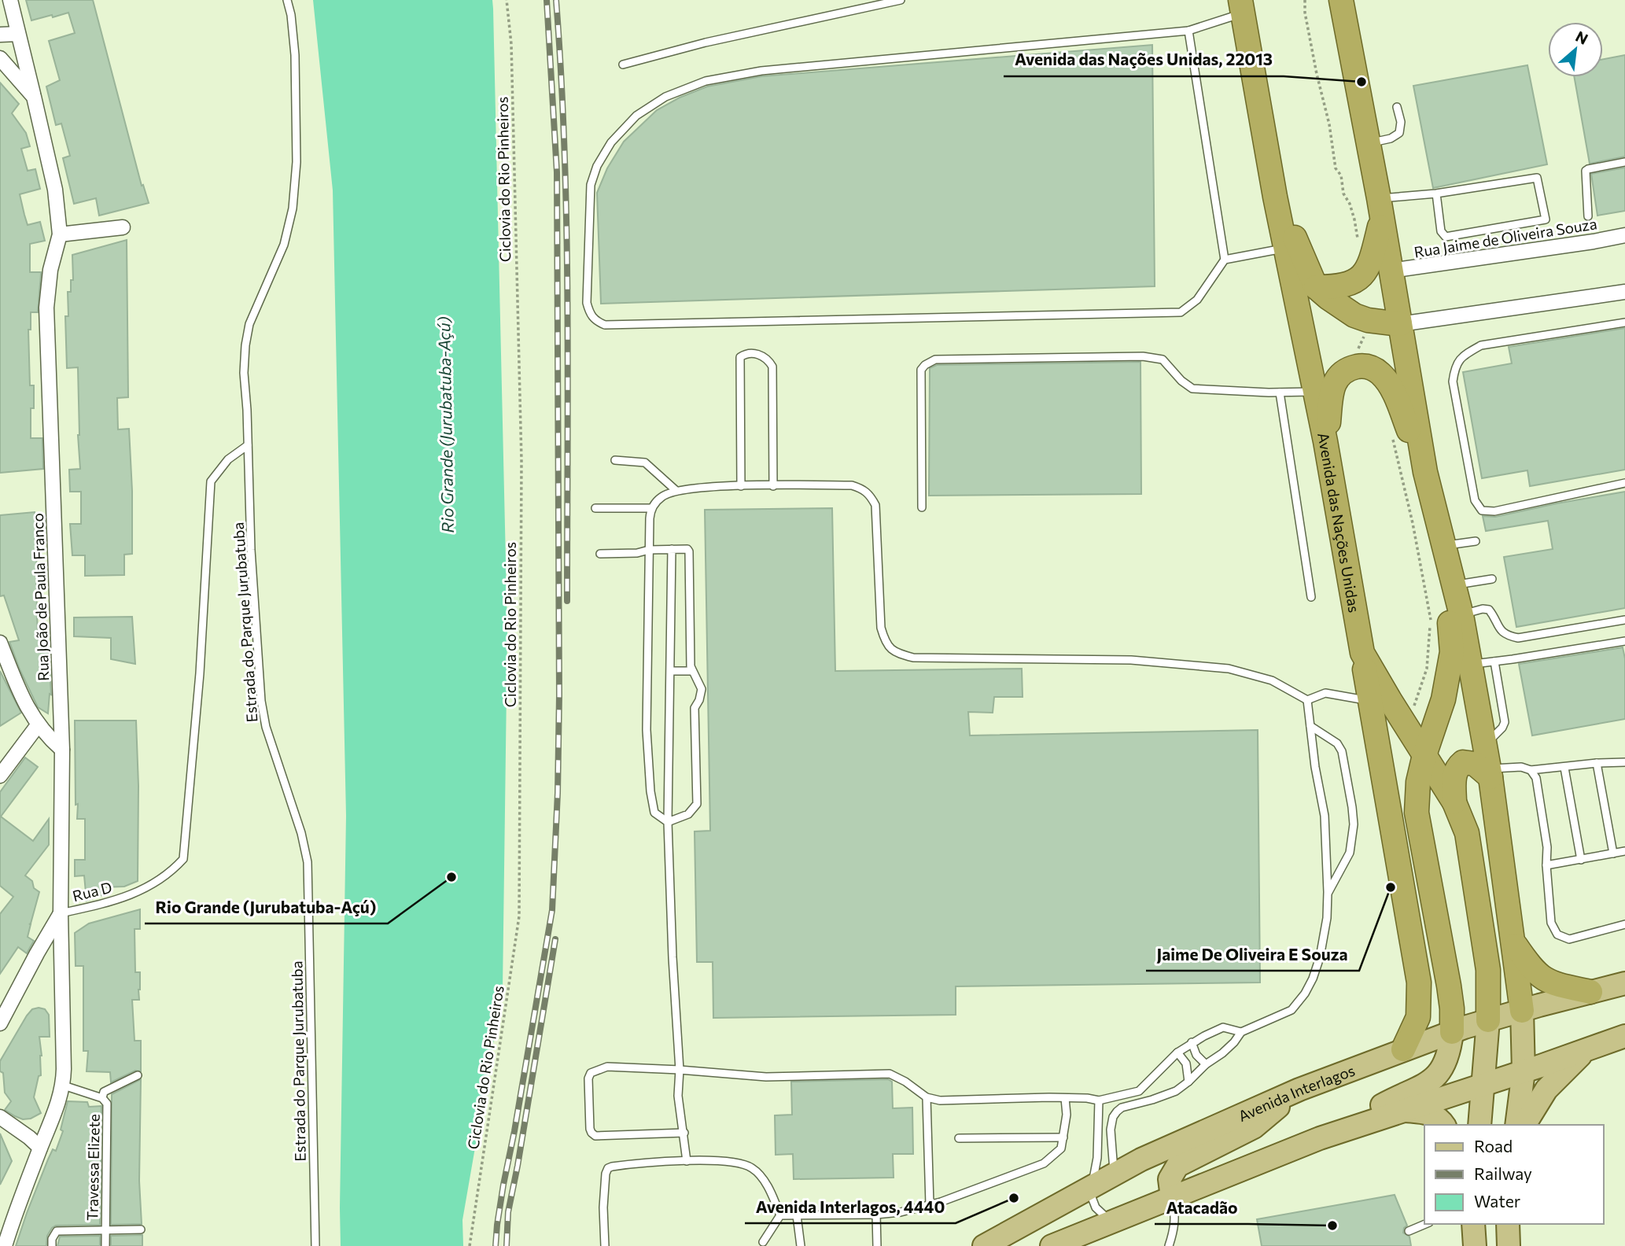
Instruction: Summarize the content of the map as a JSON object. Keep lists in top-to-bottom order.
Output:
{
  "streets": {
    "highway": ["Avenida das Nações Unidas"],
    "main road": ["Avenida Interlagos"],
    "street": ["Rua Jaime de Oliveira Souza", "Rua João de Paula Franco"],
    "lane": ["Estrada do Parque Jurubatuba", "Rua D", "Travessa Elizete"],
    "path": ["Ciclovia do Rio Pinheiros"]
  },
  "crossings": [
    ["Avenida das Nações Unidas", "Avenida Interlagos"],
    ["Rua João de Paula Franco", "Rua D"],
    ["Rua João de Paula Franco", "Travessa Elizete"],
    ["Estrada do Parque Jurubatuba", "Rua D"]
  ],
  "water": ["Rio Grande (Jurubatuba-Açú)"],
  "places": [
    "Avenida das Nações Unidas, 22013",
    "Rio Grande (Jurubatuba-Açú)",
    "Jaime De Oliveira E Souza",
    "Avenida Interlagos, 4440",
    "Atacadão"
  ],
  "legend": ["Road", "Railway", "Water"],
  "north": "top right"
}
